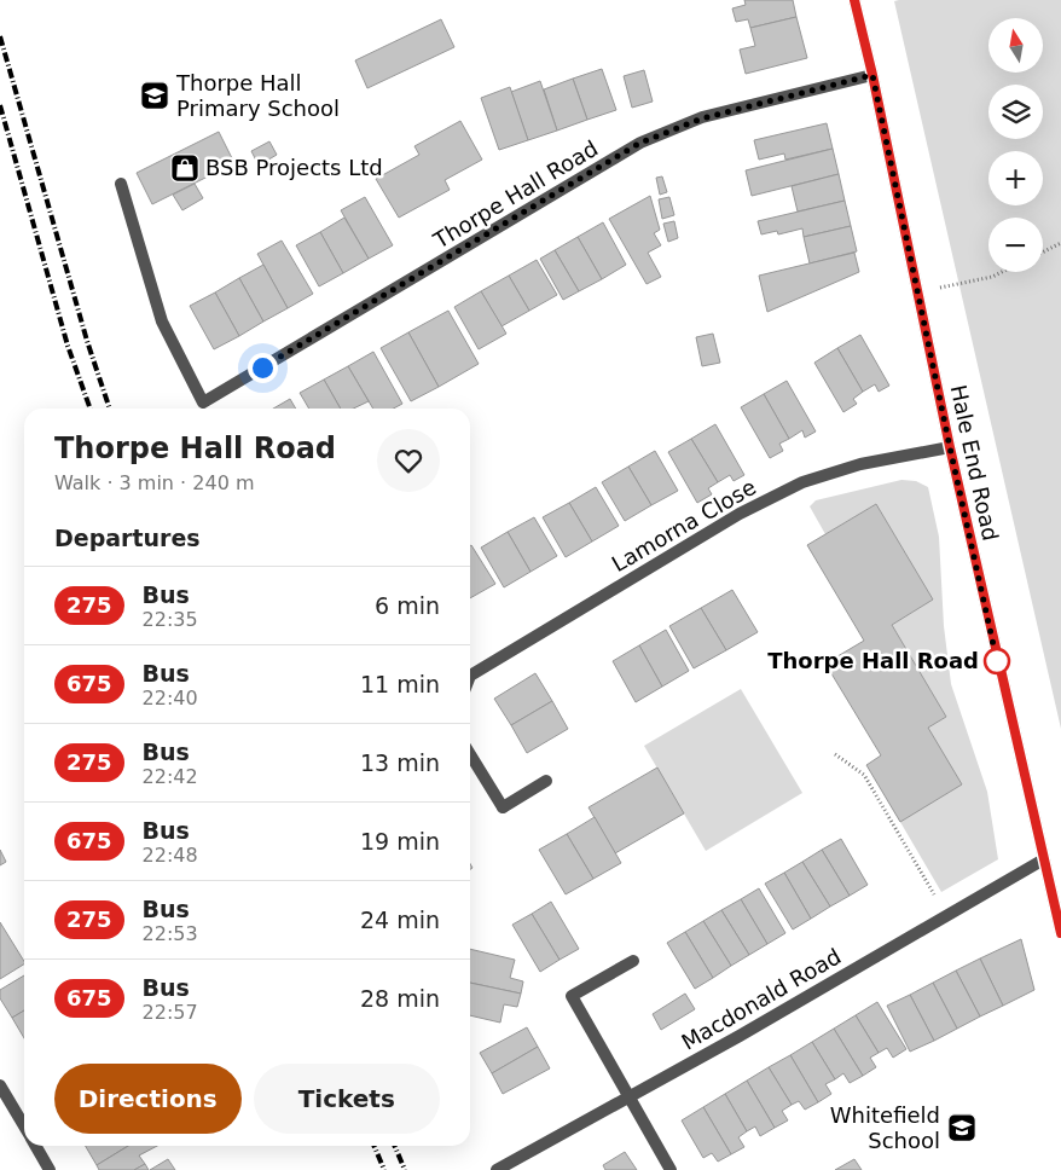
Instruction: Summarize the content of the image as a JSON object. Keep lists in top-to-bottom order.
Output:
{
  "streets": {
    "street": [
      "Thorpe Hall Road",
      "Hale End Road",
      "Lamorna Close",
      "Macdonald Road"
    ]
  },
  "crossings": [
    ["Thorpe Hall Road", "Hale End Road"],
    ["Hale End Road", "Lamorna Close"],
    ["Hale End Road", "Macdonald Road"]
  ],
  "places": {
    "school or university": ["Thorpe Hall Primary School", "Whitefield School"],
    "shop": ["BSB Projects Ltd"],
    "other": ["Thorpe Hall Road"]
  },
  "lines": ["bus line 275"],
  "north": "top",
  "page": {
    "map_buttons": ["+", "−"],
    "heading": [
      ["Thorpe Hall Road", "Walk · 3 min · 240 m"],
      "Departures"
    ],
    "list": [
      {
        "mark": "275",
        "name": "Bus",
        "note": "22:35",
        "value": "6 min"
      },
      {
        "mark": "675",
        "name": "Bus",
        "note": "22:40",
        "value": "11 min"
      },
      {
        "mark": "275",
        "name": "Bus",
        "note": "22:42",
        "value": "13 min"
      },
      {
        "mark": "675",
        "name": "Bus",
        "note": "22:48",
        "value": "19 min"
      },
      {
        "mark": "275",
        "name": "Bus",
        "note": "22:53",
        "value": "24 min"
      },
      {
        "mark": "675",
        "name": "Bus",
        "note": "22:57",
        "value": "28 min"
      }
    ],
    "buttons": ["Directions", "Tickets"]
  }
}
